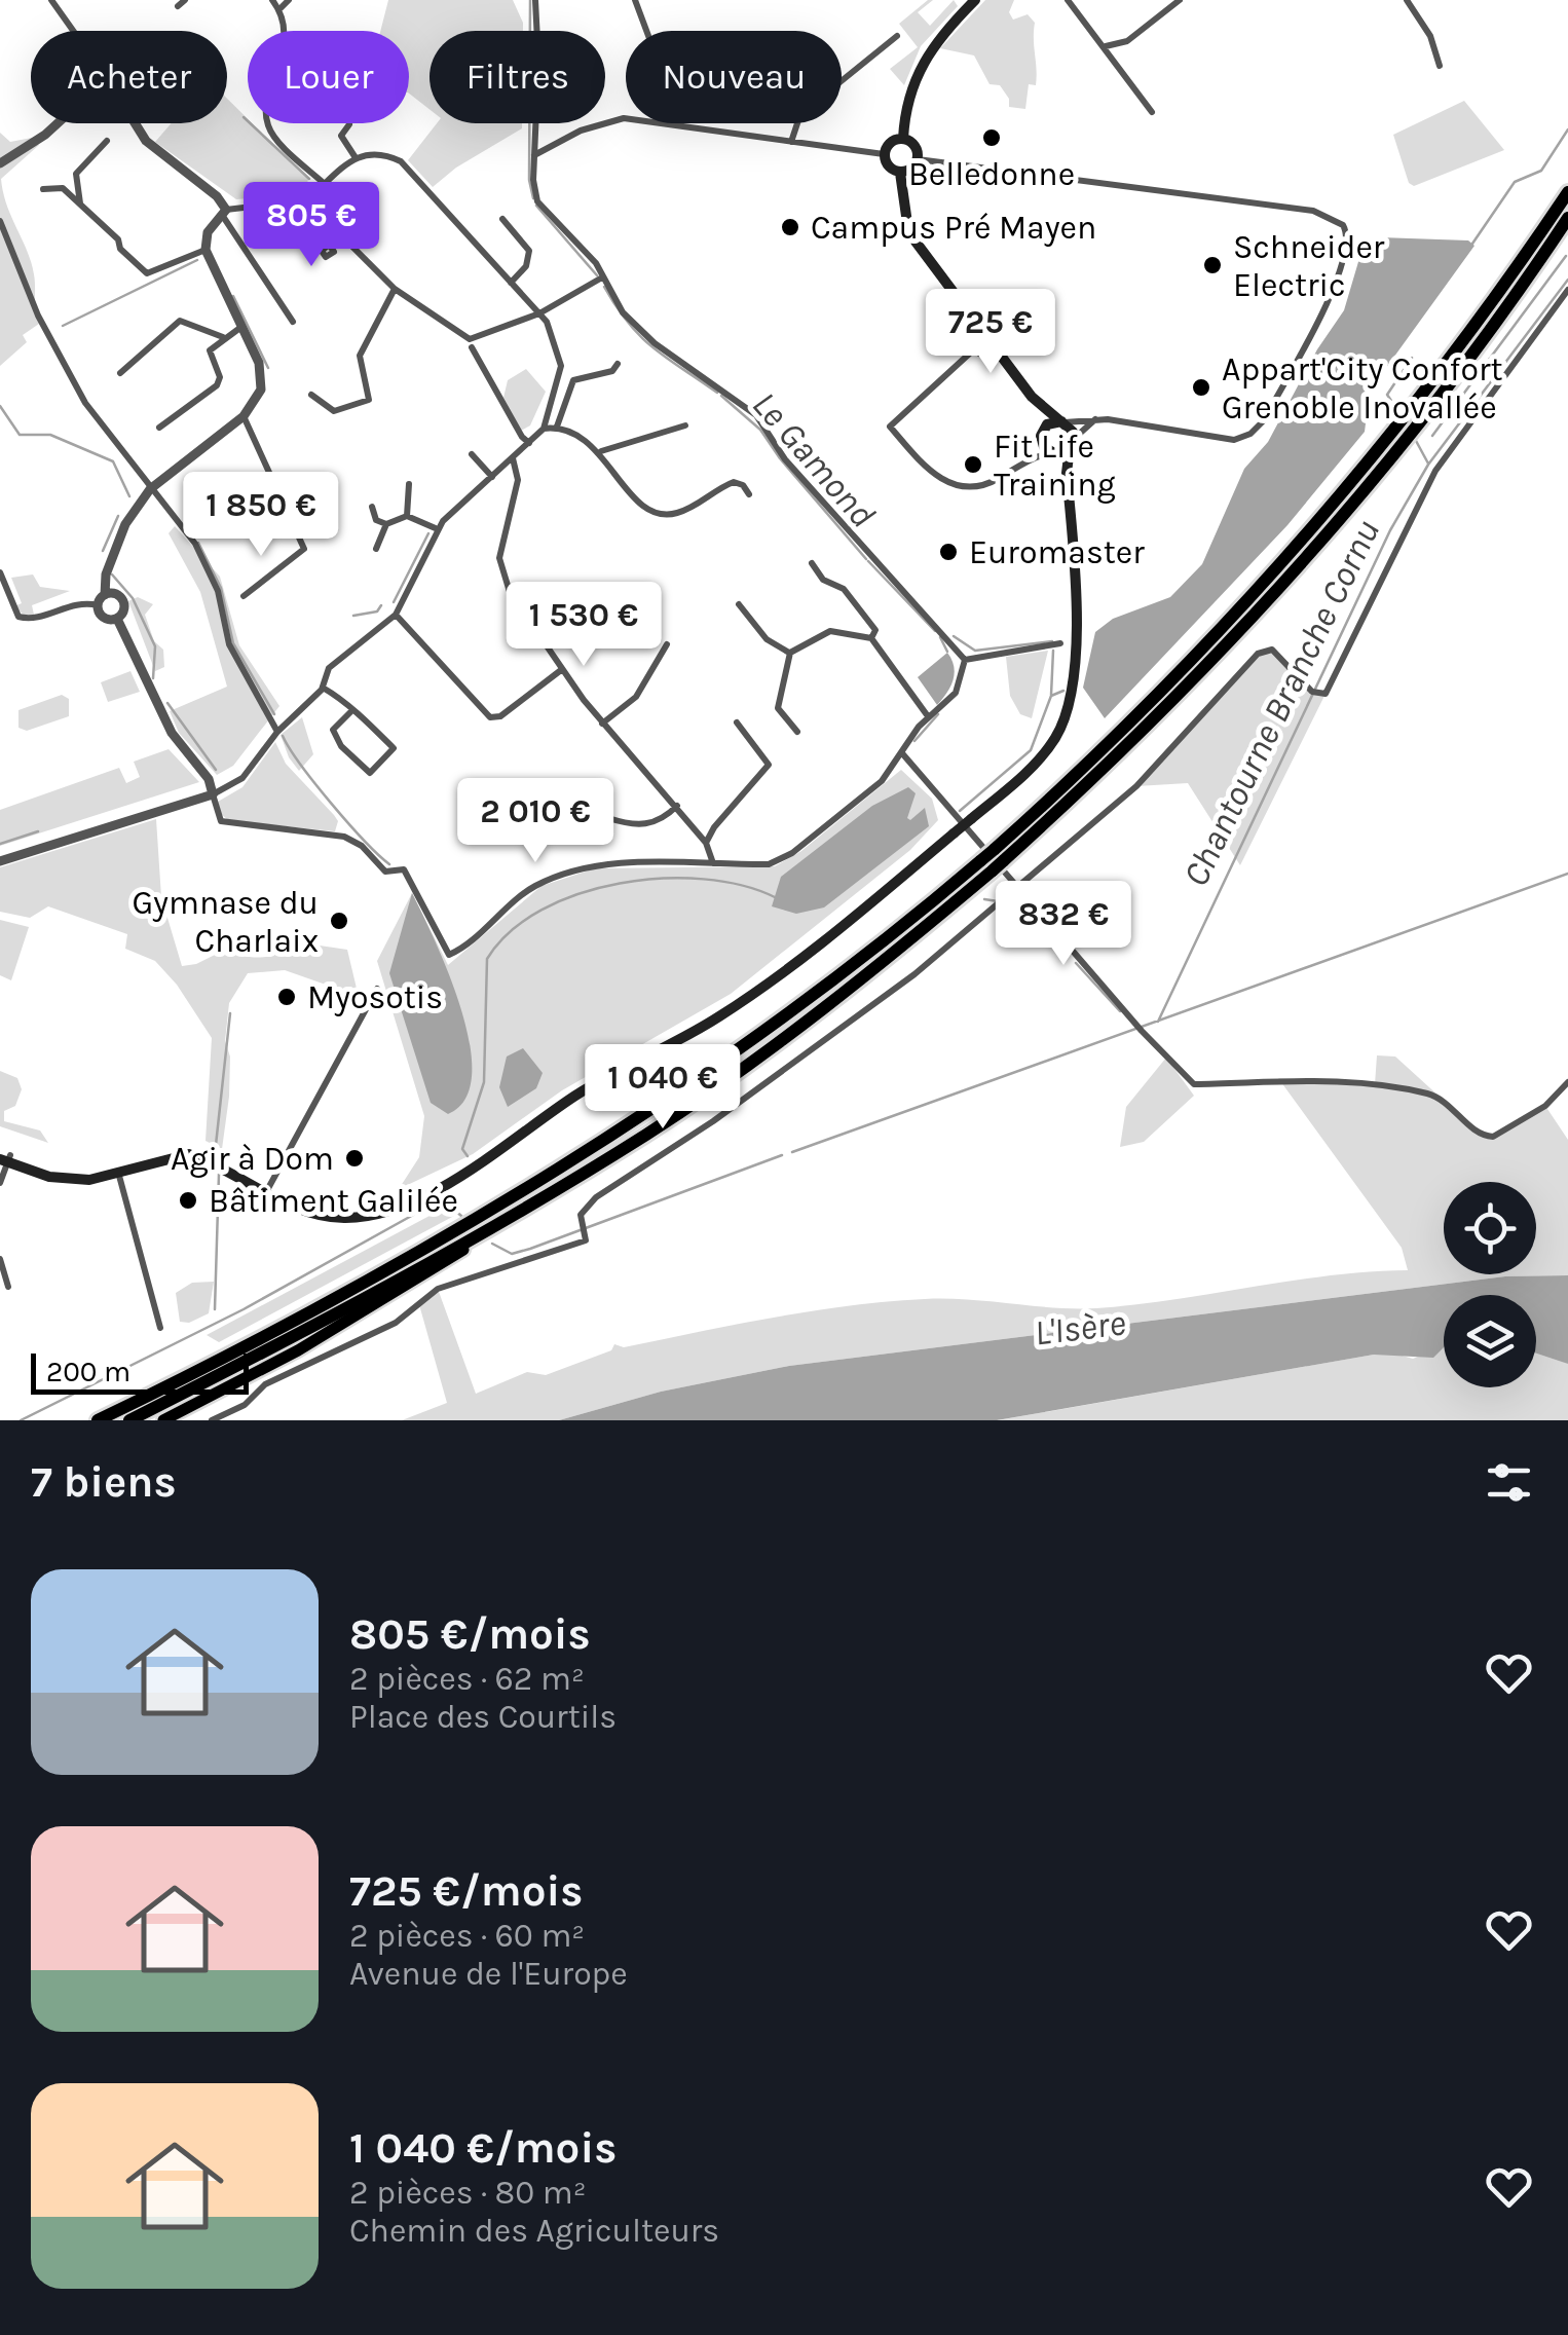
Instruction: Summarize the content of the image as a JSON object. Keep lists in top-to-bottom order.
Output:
{
  "water": ["Le Gamond", "Chantourne Branche Cornu", "L'Isère"],
  "places": [
    "Belledonne",
    "Campus Pré Mayen",
    "Schneider Electric",
    "Appart'City Confort Grenoble Inovallée",
    "Fit Life Training",
    "Euromaster",
    "Gymnase du Charlaix",
    "Myosotis",
    "Agir à Dom",
    "Bâtiment Galilée"
  ],
  "scale_bar": "200 m",
  "page": {
    "chip": [
      "Acheter",
      "Louer",
      "Filtres",
      "Nouveau"
    ],
    "price": [
      "805 €",
      "725 €",
      "1 850 €",
      "1 530 €",
      "2 010 €",
      "832 €",
      "1 040 €"
    ],
    "scale": "200 m",
    "heading": "7 biens",
    "list": [
      {
        "name": "805 €/mois",
        "note": "2 pièces · 62 m² · Place des Courtils"
      },
      {
        "name": "725 €/mois",
        "note": "2 pièces · 60 m² · Avenue de l'Europe"
      },
      {
        "name": "1 040 €/mois",
        "note": "2 pièces · 80 m² · Chemin des Agriculteurs"
      }
    ]
  }
}
